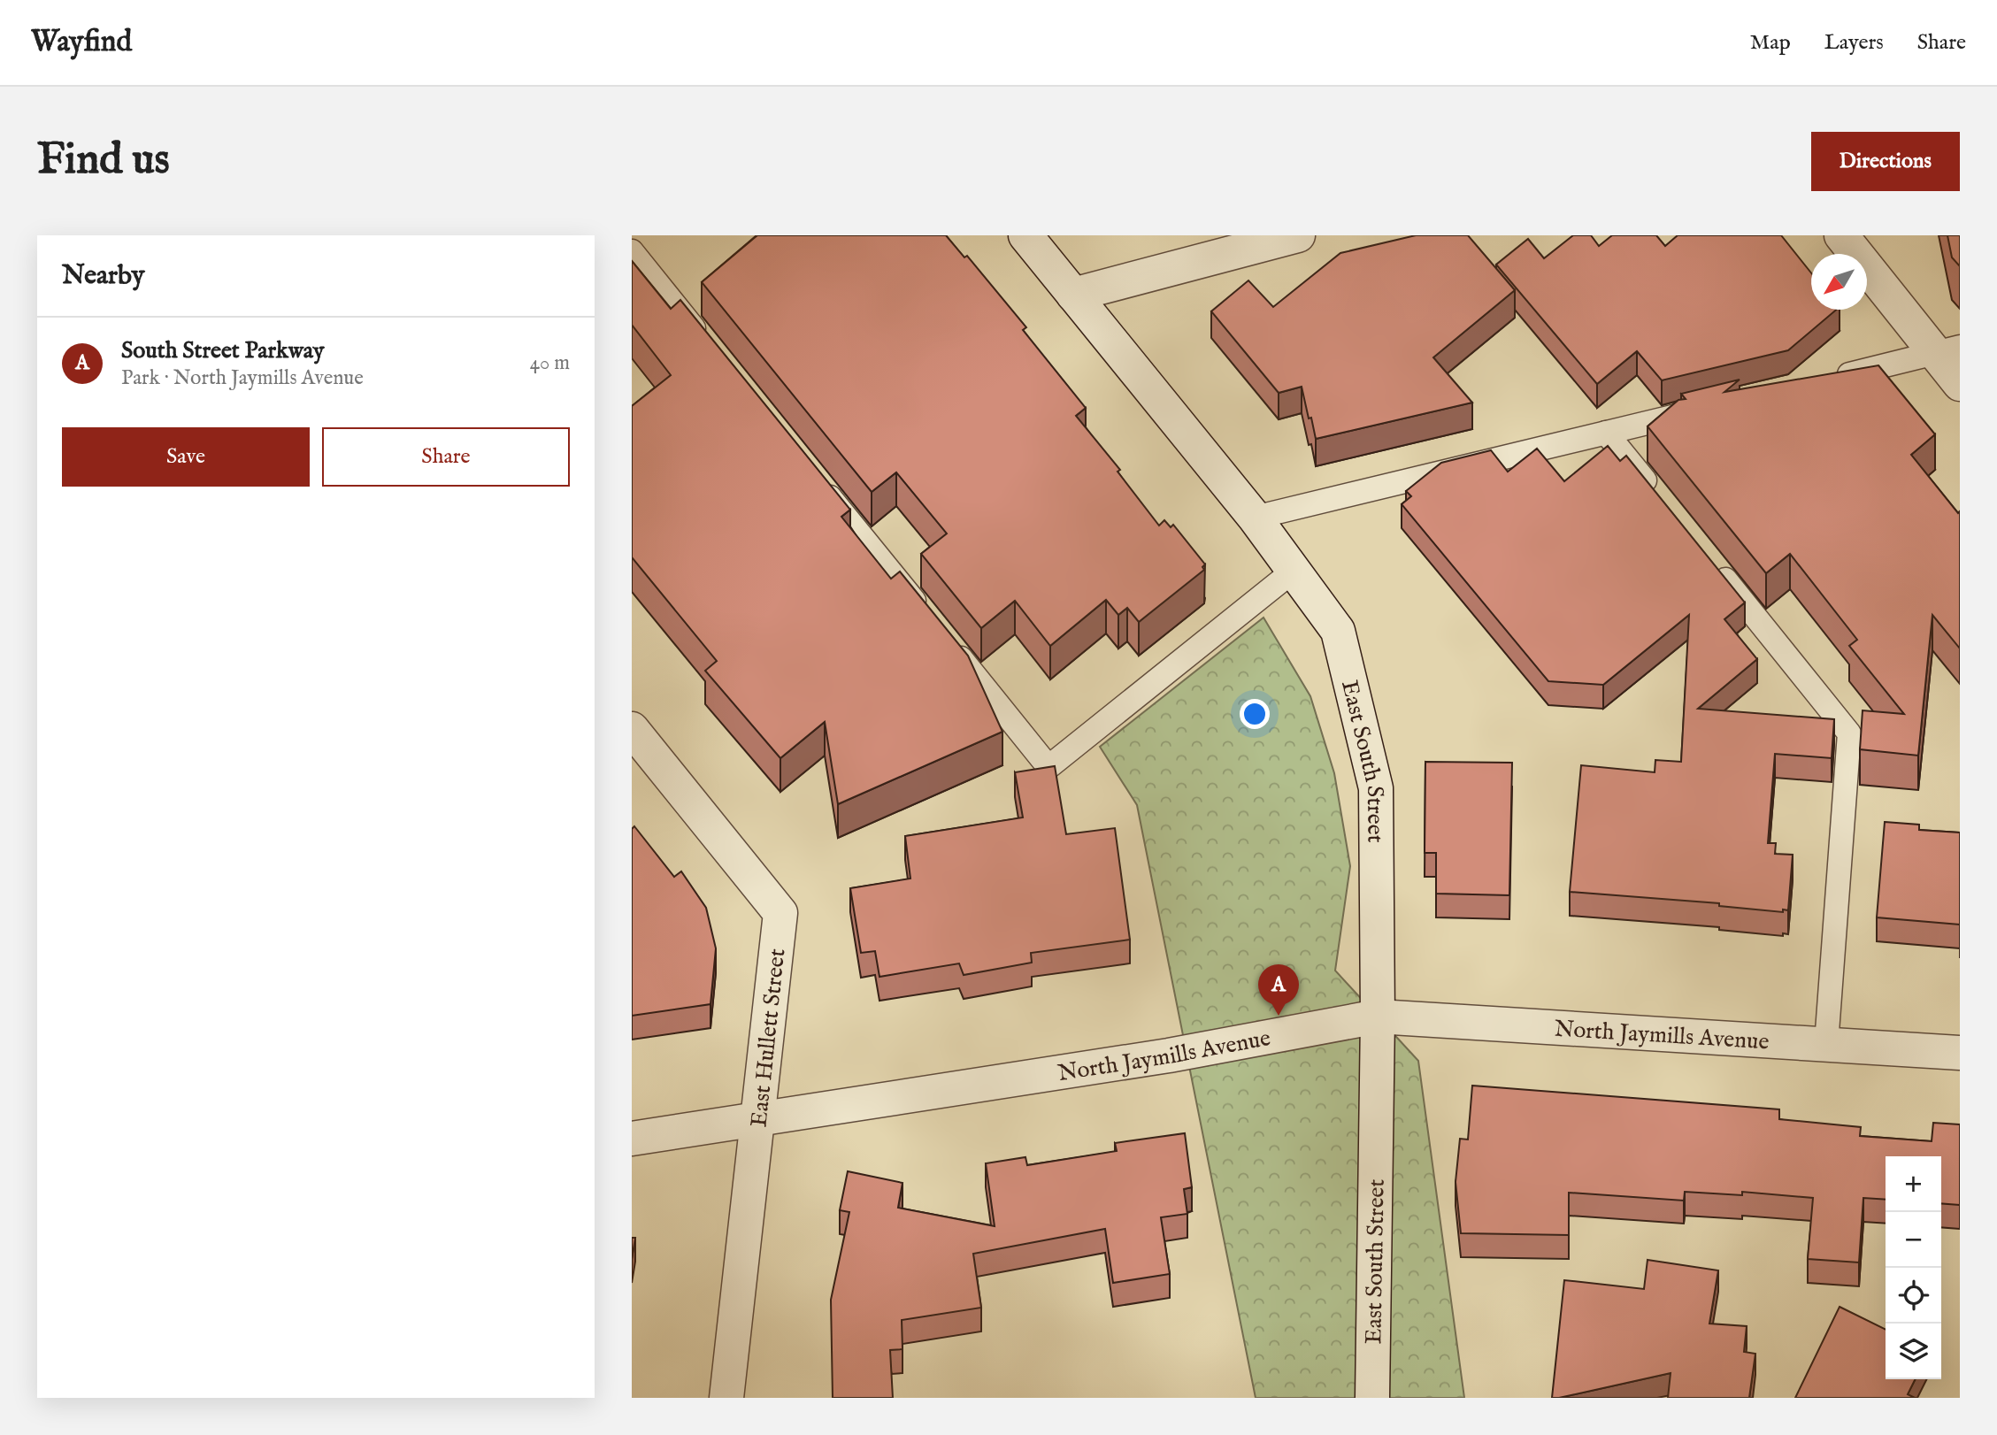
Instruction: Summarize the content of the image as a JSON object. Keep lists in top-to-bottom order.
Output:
{
  "streets": {
    "street": ["East South Street", "North Jaymills Avenue", "East Hullett Street"]
  },
  "crossings": [
    ["East South Street", "North Jaymills Avenue"],
    ["North Jaymills Avenue", "East Hullett Street"]
  ],
  "north": "bottom left",
  "page": {
    "header": "Wayfind",
    "nav": ["Map", "Layers", "Share"],
    "buttons": [
      "Directions",
      ["Save", "Share"]
    ],
    "title": "Find us",
    "heading": "Nearby",
    "list": [
      {
        "mark": "A",
        "name": "South Street Parkway",
        "note": "Park · North Jaymills Avenue",
        "value": "40 m"
      }
    ],
    "pins": "A",
    "map_buttons": ["+", "−"]
  }
}
